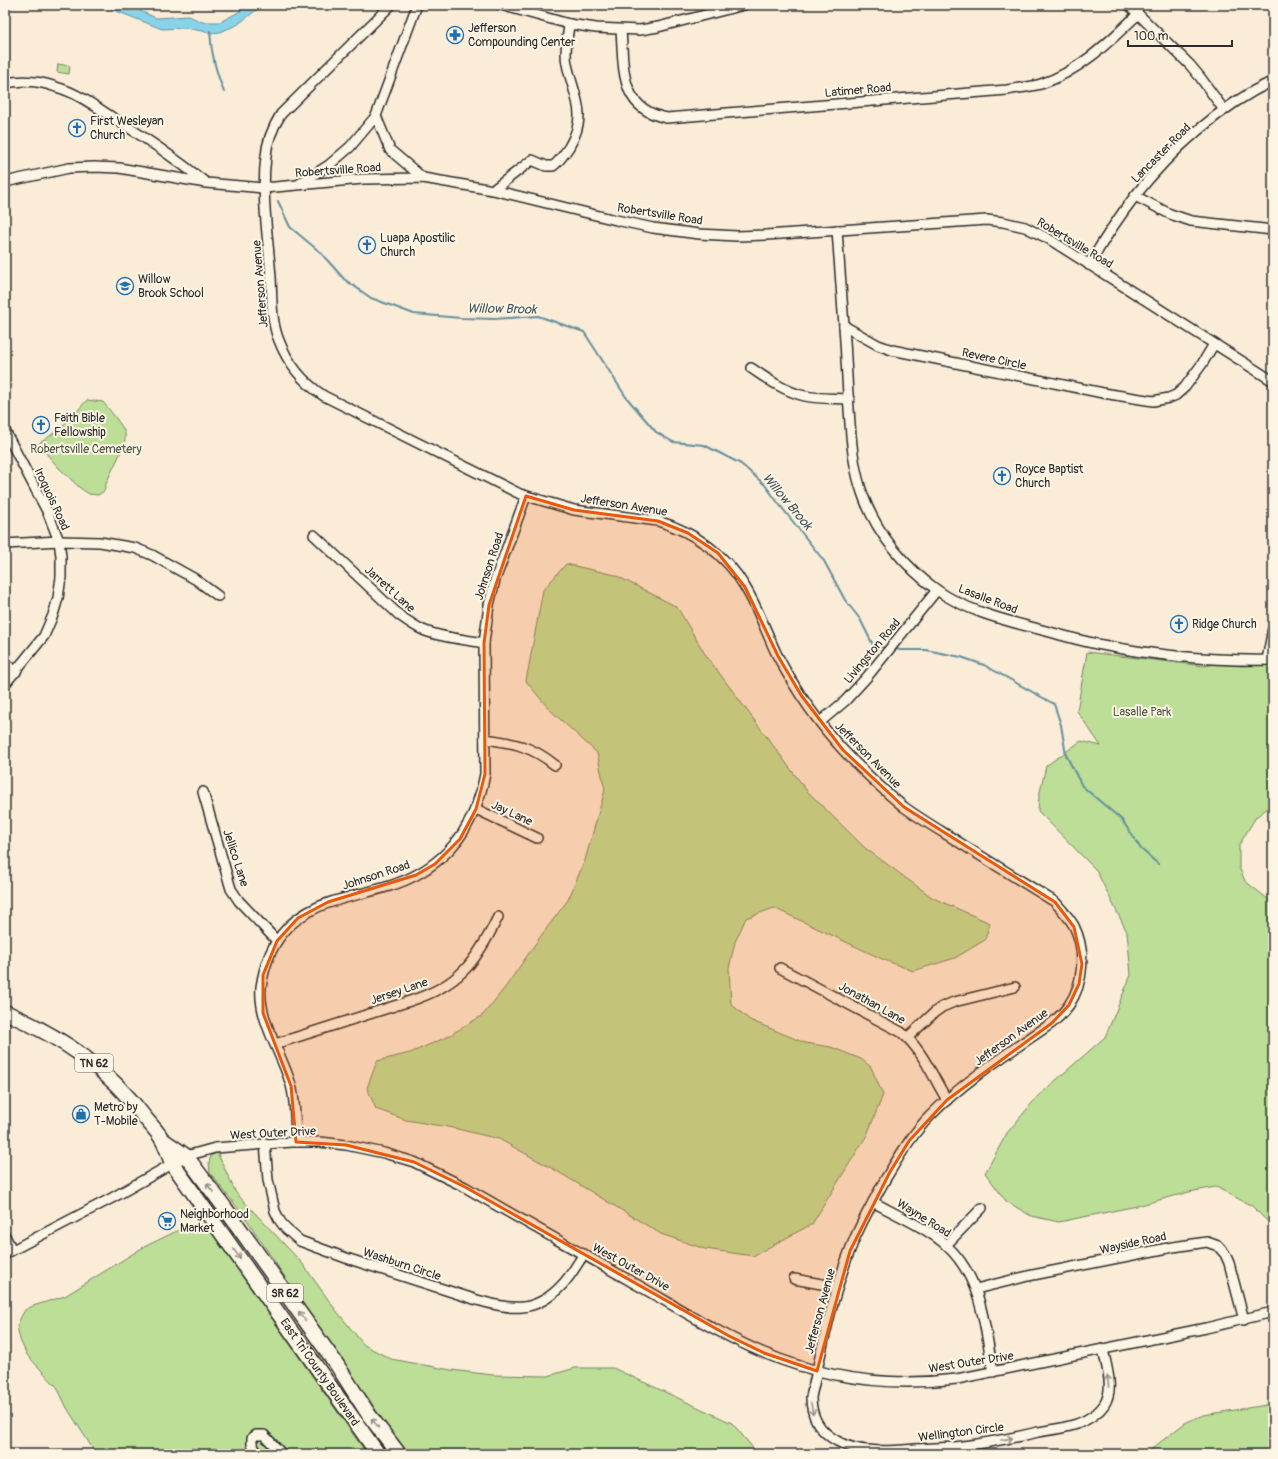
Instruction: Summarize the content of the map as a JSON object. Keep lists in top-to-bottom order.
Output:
{
  "streets": {
    "highway": ["TN 62", "SR 62", "East Tri County Boulevard"],
    "street": [
      "Latimer Road",
      "Lancaster Road",
      "Robertsville Road",
      "Jefferson Avenue",
      "Revere Circle",
      "Iroquois Road",
      "Johnson Road",
      "Jarrett Lane",
      "Lasalle Road",
      "Livingston Road",
      "Jay Lane",
      "Jellico Lane",
      "Jersey Lane",
      "Jonathan Lane",
      "West Outer Drive",
      "Wayne Road",
      "Wayside Road",
      "Washburn Circle",
      "Wellington Circle"
    ]
  },
  "crossings": [
    ["Lancaster Road", "Robertsville Road"],
    ["Robertsville Road", "Jefferson Avenue"],
    ["Robertsville Road", "Revere Circle"],
    ["Jefferson Avenue", "Johnson Road"],
    ["Jefferson Avenue", "Livingston Road"],
    ["Jefferson Avenue", "Jonathan Lane"],
    ["Jefferson Avenue", "West Outer Drive"],
    ["Jefferson Avenue", "Wayne Road"],
    ["Jefferson Avenue", "Wellington Circle"],
    ["Revere Circle", "Lasalle Road"],
    ["Johnson Road", "Jarrett Lane"],
    ["Johnson Road", "Jay Lane"],
    ["Johnson Road", "Jellico Lane"],
    ["Johnson Road", "Jersey Lane"],
    ["Johnson Road", "West Outer Drive"],
    ["Lasalle Road", "Livingston Road"],
    ["TN 62", "East Tri County Boulevard"],
    ["West Outer Drive", "Wayne Road"],
    ["West Outer Drive", "Wayside Road"],
    ["West Outer Drive", "Washburn Circle"],
    ["West Outer Drive", "East Tri County Boulevard"],
    ["West Outer Drive", "Wellington Circle"],
    ["Wayne Road", "Wayside Road"]
  ],
  "water": ["Willow Brook"],
  "parks": ["Robertsville Cemetery", "Lasalle Park"],
  "places": {
    "pharmacy": ["Jefferson Compounding Center"],
    "church": [
      "First Wesleyan Church",
      "Luapa Apostilic Church",
      "Faith Bible Fellowship",
      "Royce Baptist Church",
      "Ridge Church"
    ],
    "school or university": ["Willow Brook School"],
    "shop": ["Metro by T-Mobile"],
    "supermarket": ["Neighborhood Market"]
  },
  "scale_bar": "100 m"
}
